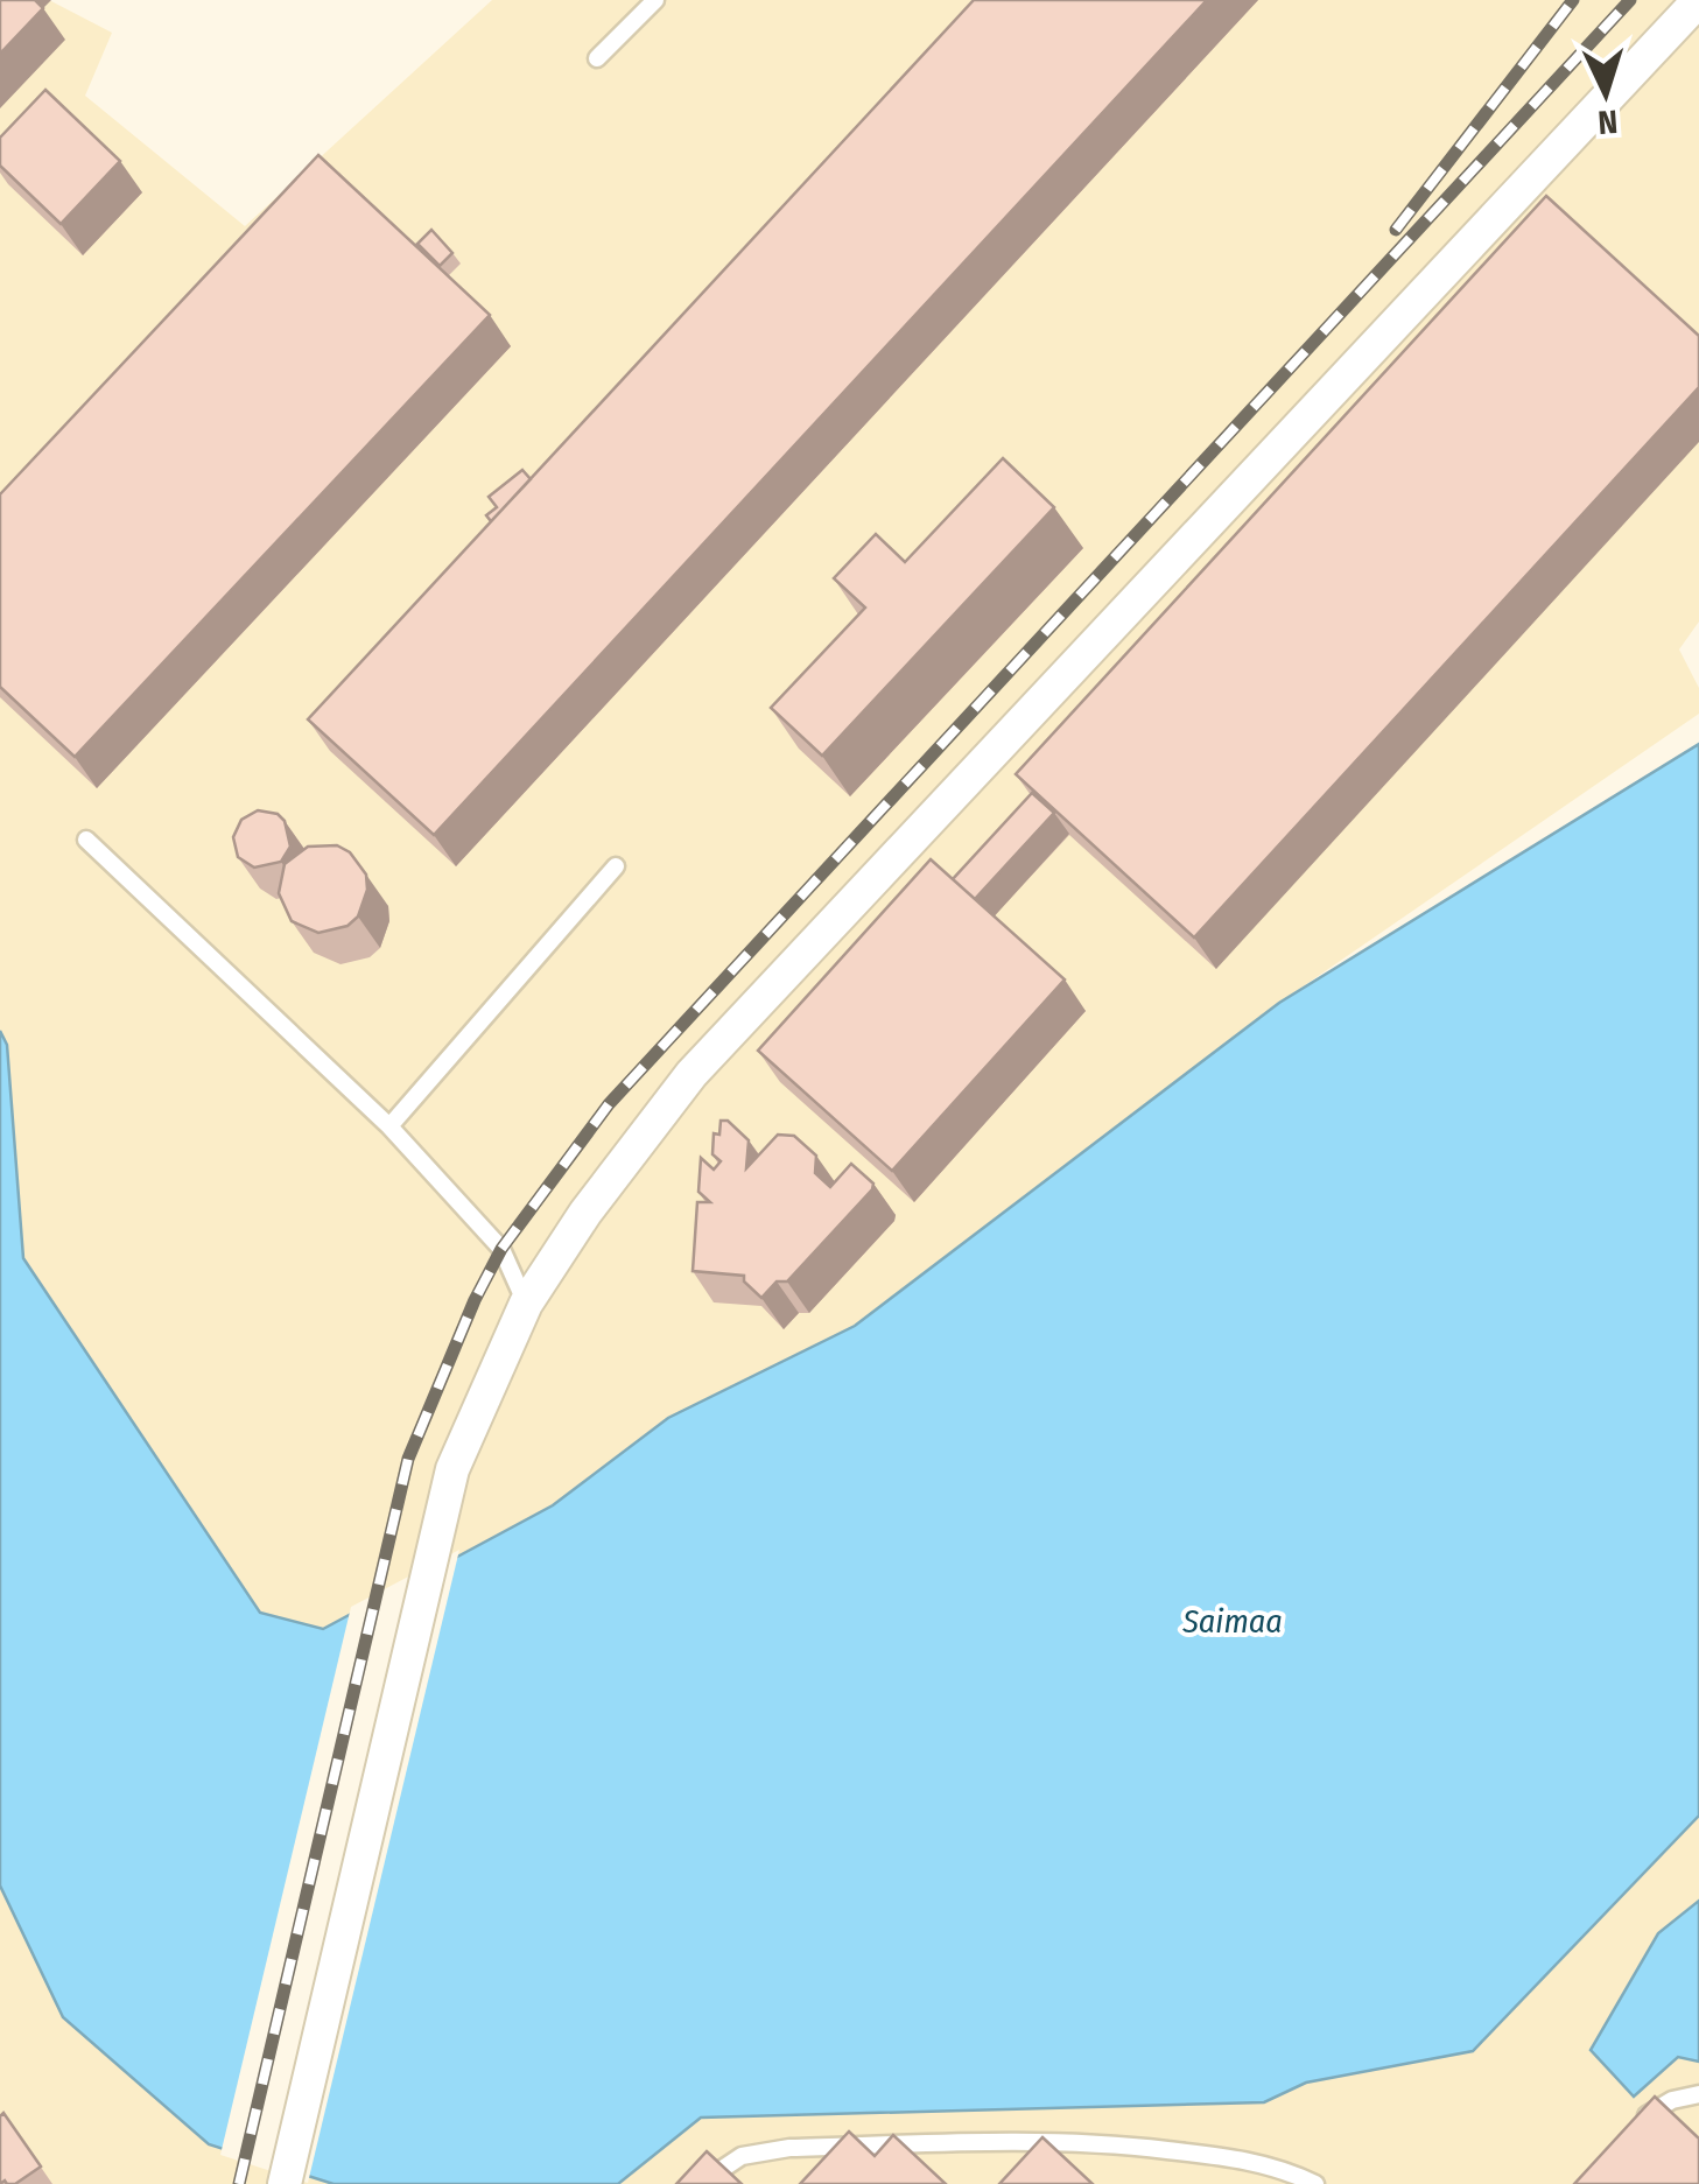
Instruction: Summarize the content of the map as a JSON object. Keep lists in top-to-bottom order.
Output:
{
  "water": ["Saimaa"],
  "north": "bottom"
}
